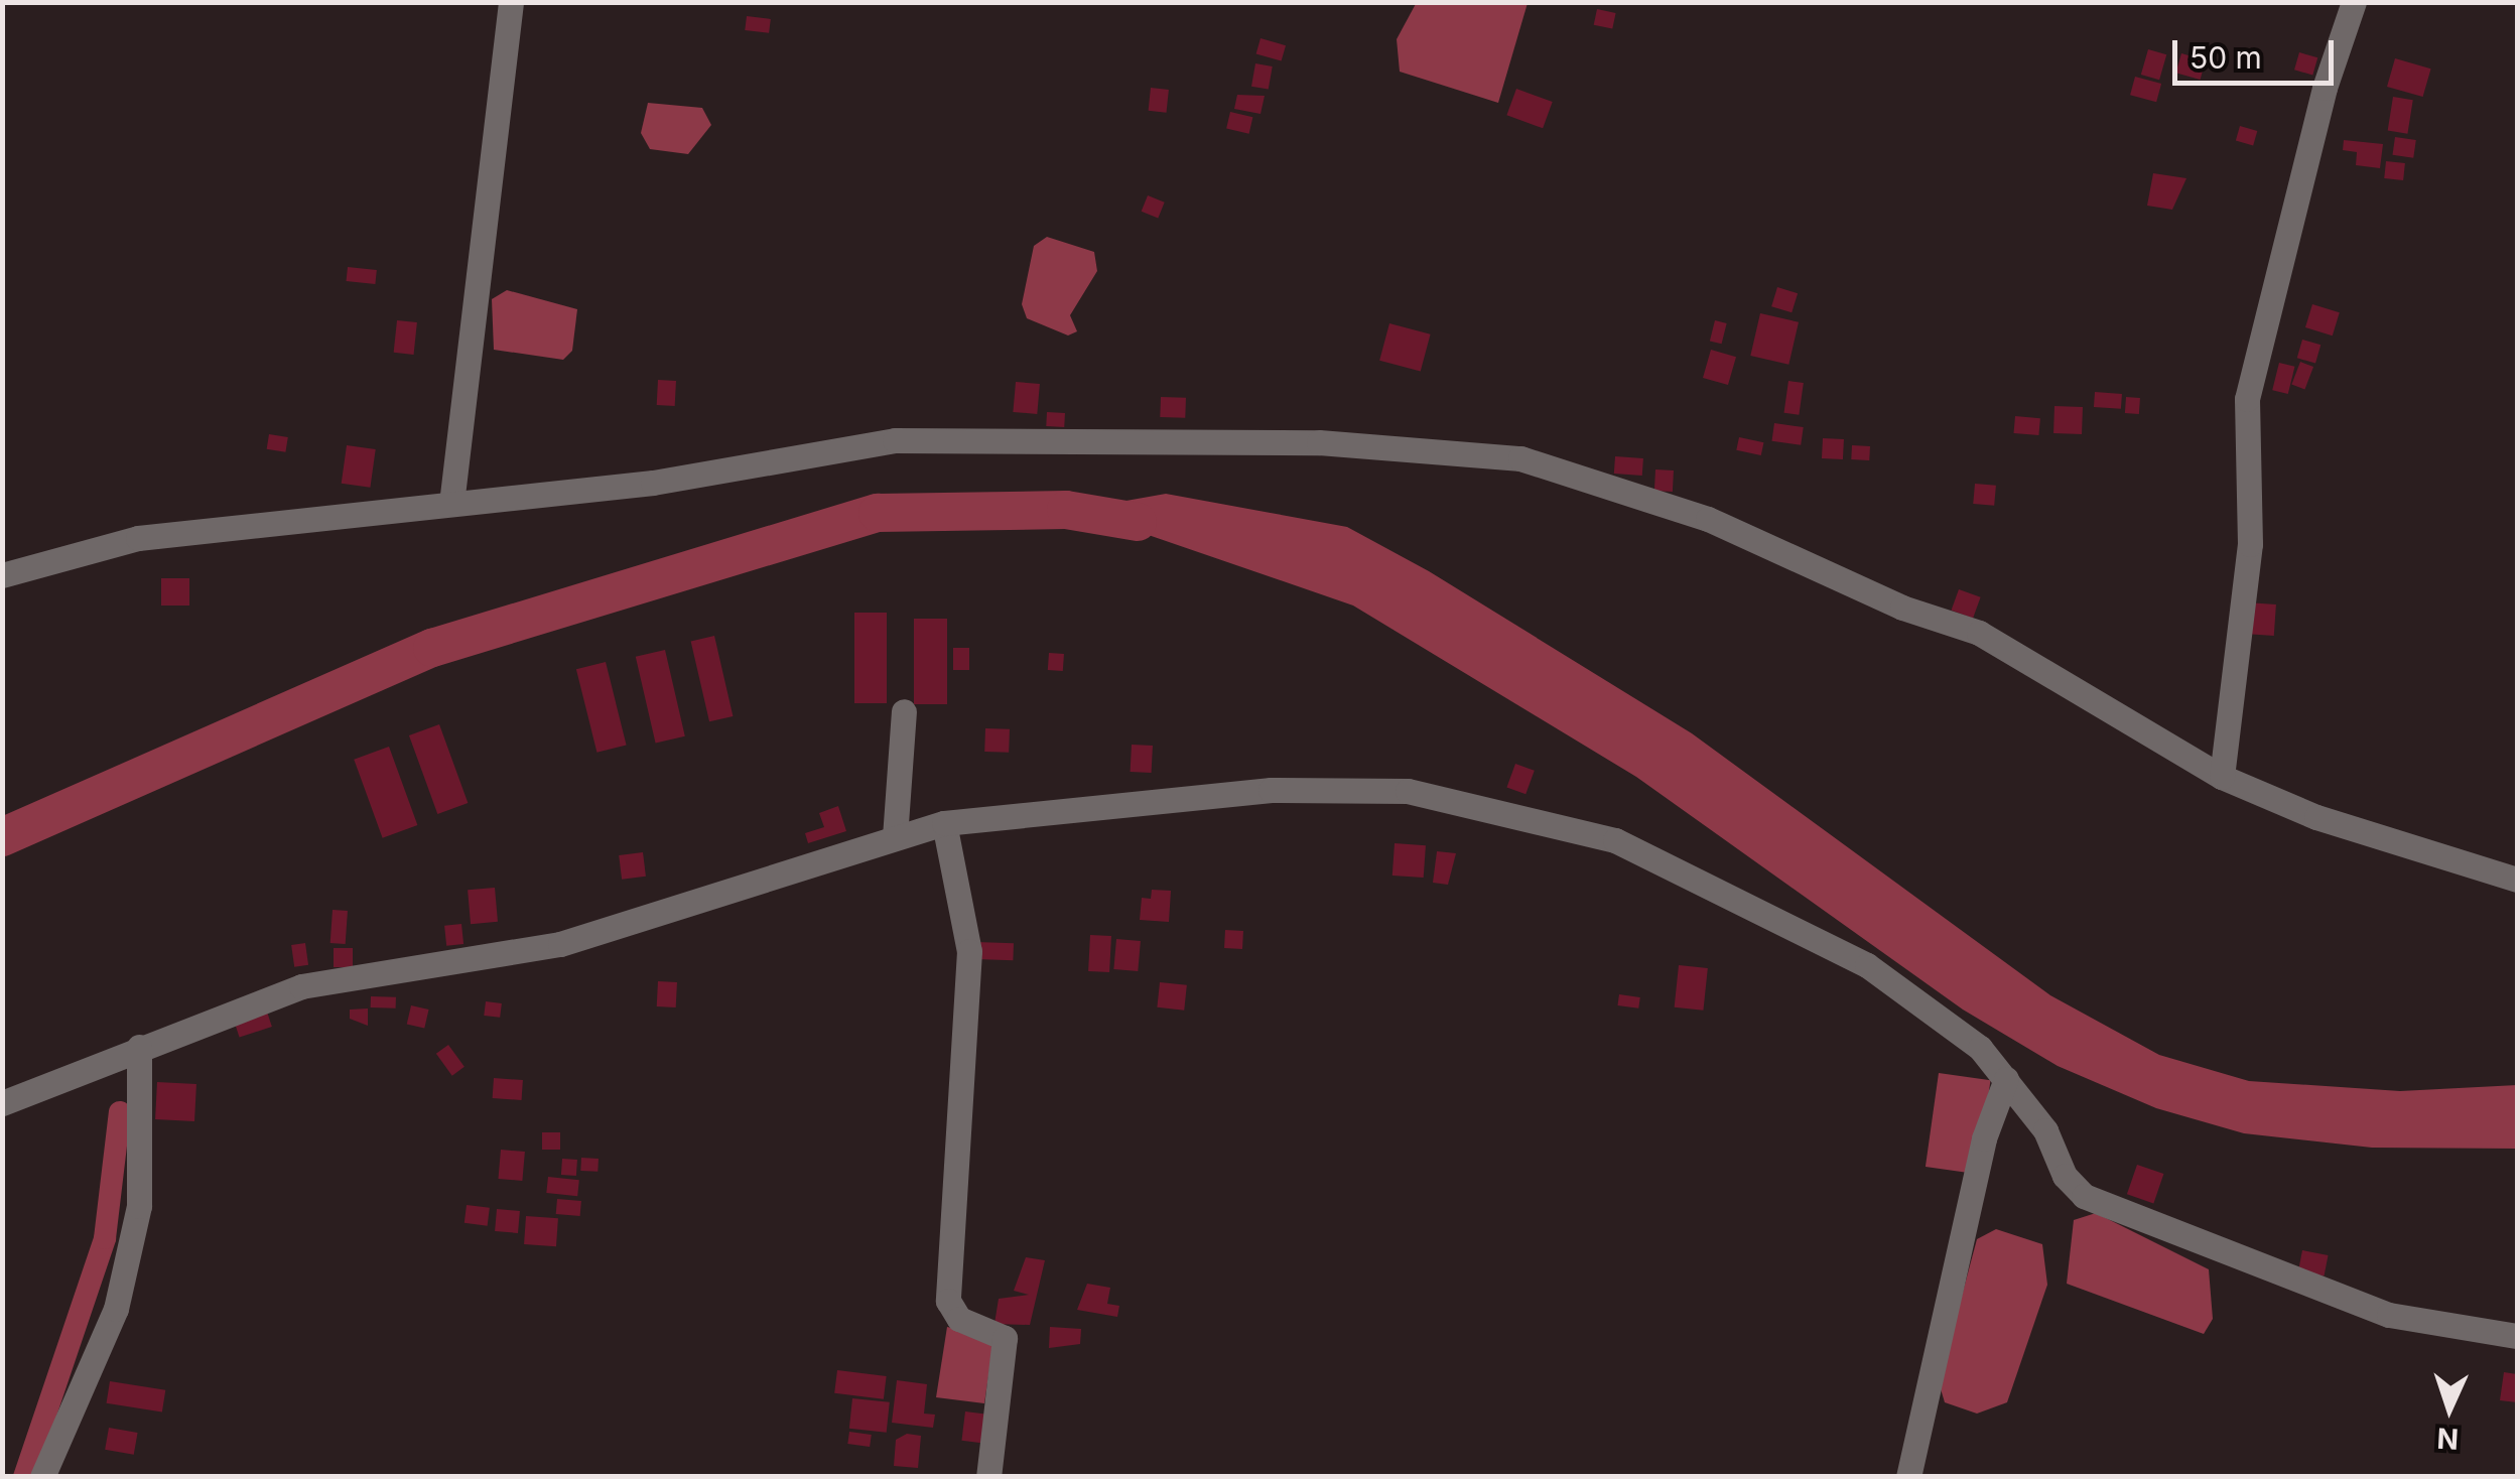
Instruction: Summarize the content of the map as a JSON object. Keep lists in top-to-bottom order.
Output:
{
  "scale_bar": "50 m",
  "north": "bottom"
}
